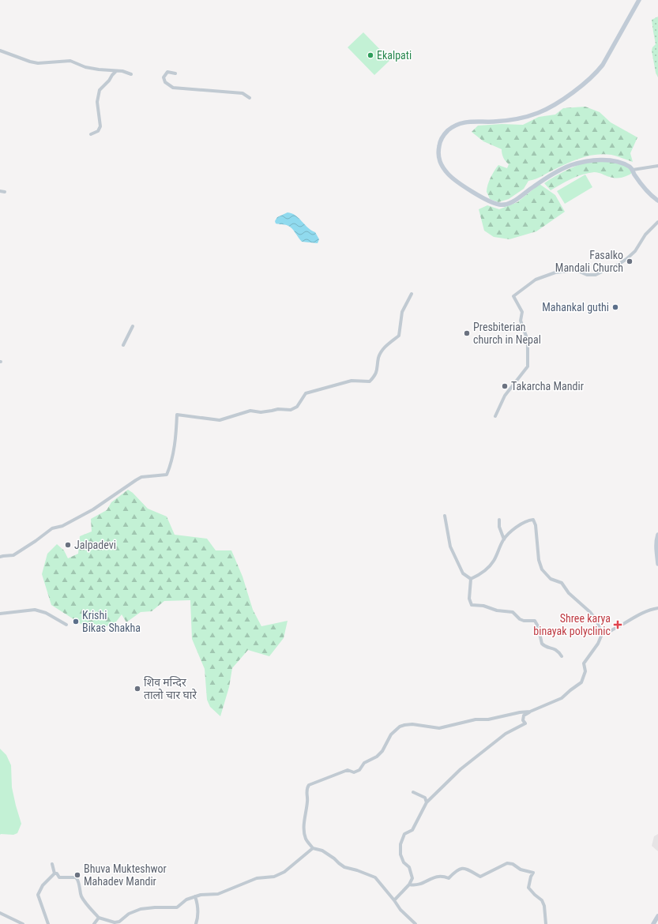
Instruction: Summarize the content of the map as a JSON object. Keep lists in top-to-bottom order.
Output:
{
  "places": {
    "other": [
      "Ekalpati",
      "Fasalko Mandali Church",
      "Mahankal guthi",
      "Presbiterian church in Nepal",
      "Takarcha Mandir",
      "Jalpadevi",
      "Krishi Bikas Shakha",
      "शिव मन्दिर तालो चार घारे",
      "Bhuva Mukteshwor Mahadev Mandir"
    ],
    "health": ["Shree karya binayak polyclinic"]
  }
}
